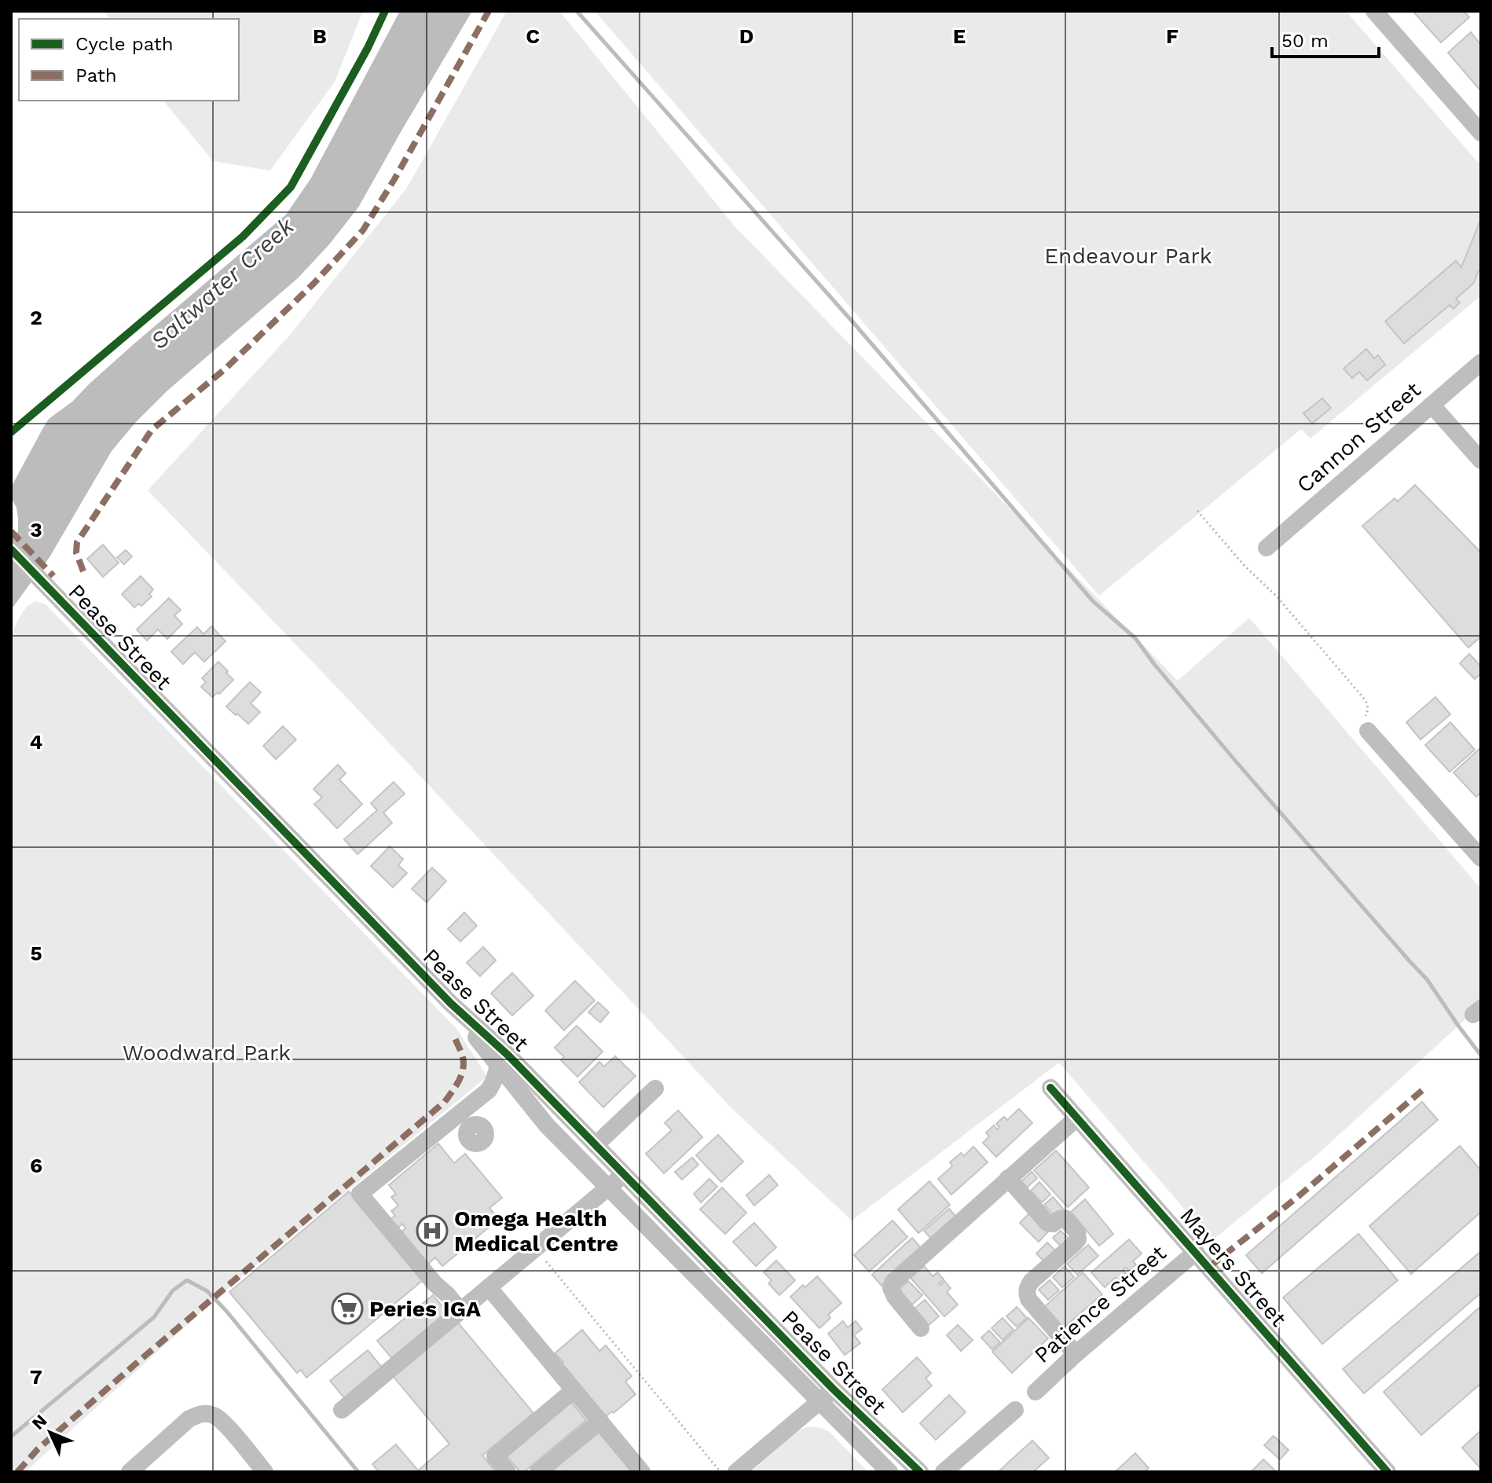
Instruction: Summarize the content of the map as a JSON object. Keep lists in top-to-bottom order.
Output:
{
  "streets": {
    "street": [
      "Cannon Street",
      "Pease Street",
      "Mayers Street",
      "Patience Street"
    ]
  },
  "crossings": [
    ["Mayers Street", "Patience Street"]
  ],
  "water": ["Saltwater Creek"],
  "parks": ["Endeavour Park", "Woodward Park"],
  "places": {
    "hospital": ["Omega Health Medical Centre"],
    "supermarket": ["Peries IGA"]
  },
  "legend": ["Cycle path", "Path"],
  "scale_bar": "50 m",
  "north": "top left",
  "grid": {
    "columns": [
      "B",
      "C",
      "D",
      "E",
      "F"
    ],
    "rows": [
      "2",
      "3",
      "4",
      "5",
      "6",
      "7"
    ]
  }
}
